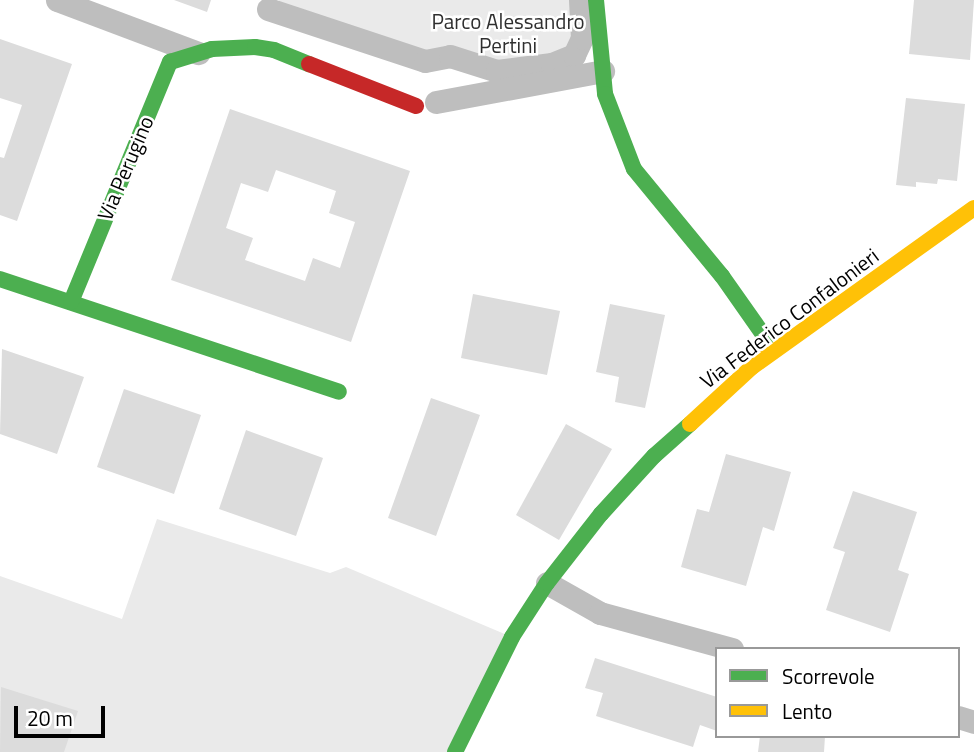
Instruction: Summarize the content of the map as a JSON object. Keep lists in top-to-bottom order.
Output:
{
  "streets": {
    "street": ["Via Perugino", "Via Federico Confalonieri"]
  },
  "parks": ["Parco Alessandro Pertini"],
  "legend": ["Scorrevole", "Lento"],
  "scale_bar": "20 m"
}
